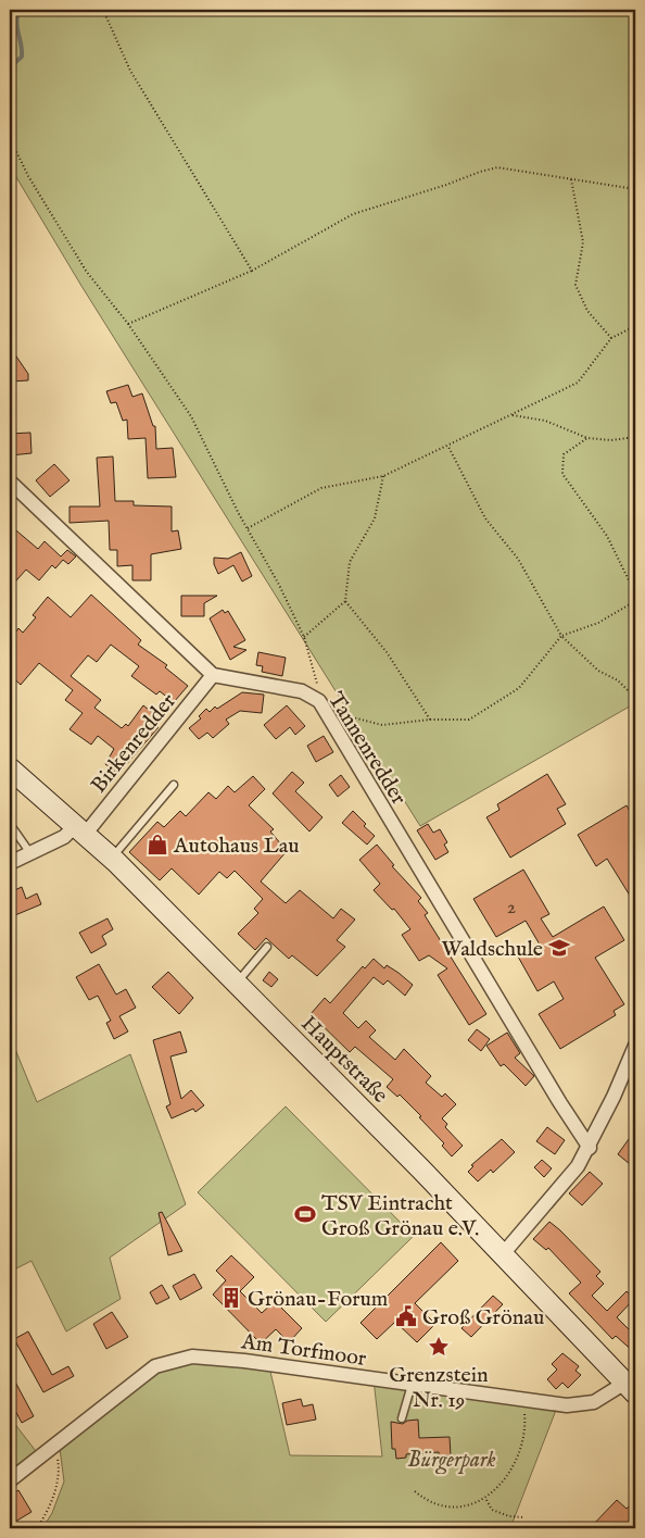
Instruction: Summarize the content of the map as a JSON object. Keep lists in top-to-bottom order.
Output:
{
  "streets": {
    "main road": ["Hauptstraße"],
    "street": ["Birkenredder", "Tannenredder", "Am Torfmoor"]
  },
  "crossings": [
    ["Birkenredder", "Tannenredder"],
    ["Birkenredder", "Hauptstraße"],
    ["Hauptstraße", "Am Torfmoor"]
  ],
  "parks": ["Bürgerpark"],
  "places": {
    "shop": ["Autohaus Lau"],
    "school or university": ["Waldschule"],
    "sports": ["TSV Eintracht Groß Grönau e.V."],
    "building": ["Grönau-Forum"],
    "public building": ["Groß Grönau"],
    "place": ["Grenzstein Nr. 19"]
  },
  "house_numbers": ["2"]
}
